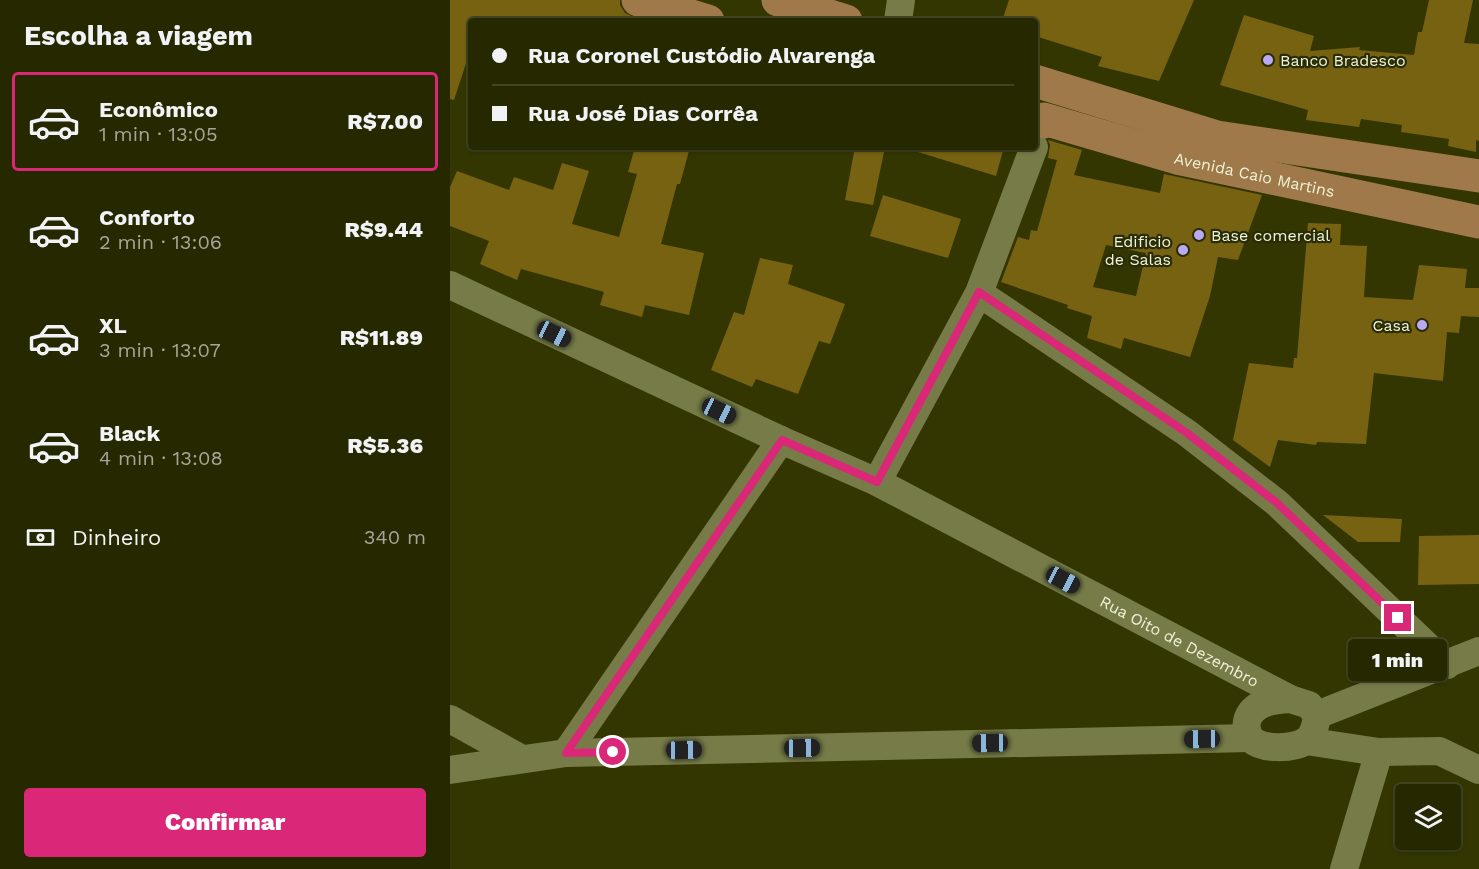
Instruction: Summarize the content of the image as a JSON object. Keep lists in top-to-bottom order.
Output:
{
  "streets": {
    "main road": ["Avenida Caio Martins"],
    "street": ["Rua Oito de Dezembro"]
  },
  "places": [
    "Banco Bradesco",
    "Base comercial",
    "Edificio de Salas",
    "Casa"
  ],
  "page": {
    "heading": "Escolha a viagem",
    "banner": ["Rua Coronel Custódio Alvarenga", "Rua José Dias Corrêa"],
    "list": [
      {
        "name": "Econômico",
        "note": "1 min · 13:05",
        "value": "R$7.00"
      },
      {
        "name": "Conforto",
        "note": "2 min · 13:06",
        "value": "R$9.44"
      },
      {
        "name": "XL",
        "note": "3 min · 13:07",
        "value": "R$11.89"
      },
      {
        "name": "Black",
        "note": "4 min · 13:08",
        "value": "R$5.36"
      }
    ],
    "pay": ["Dinheiro", "340 m"],
    "bubble": "1 min",
    "buttons": "Confirmar"
  }
}
